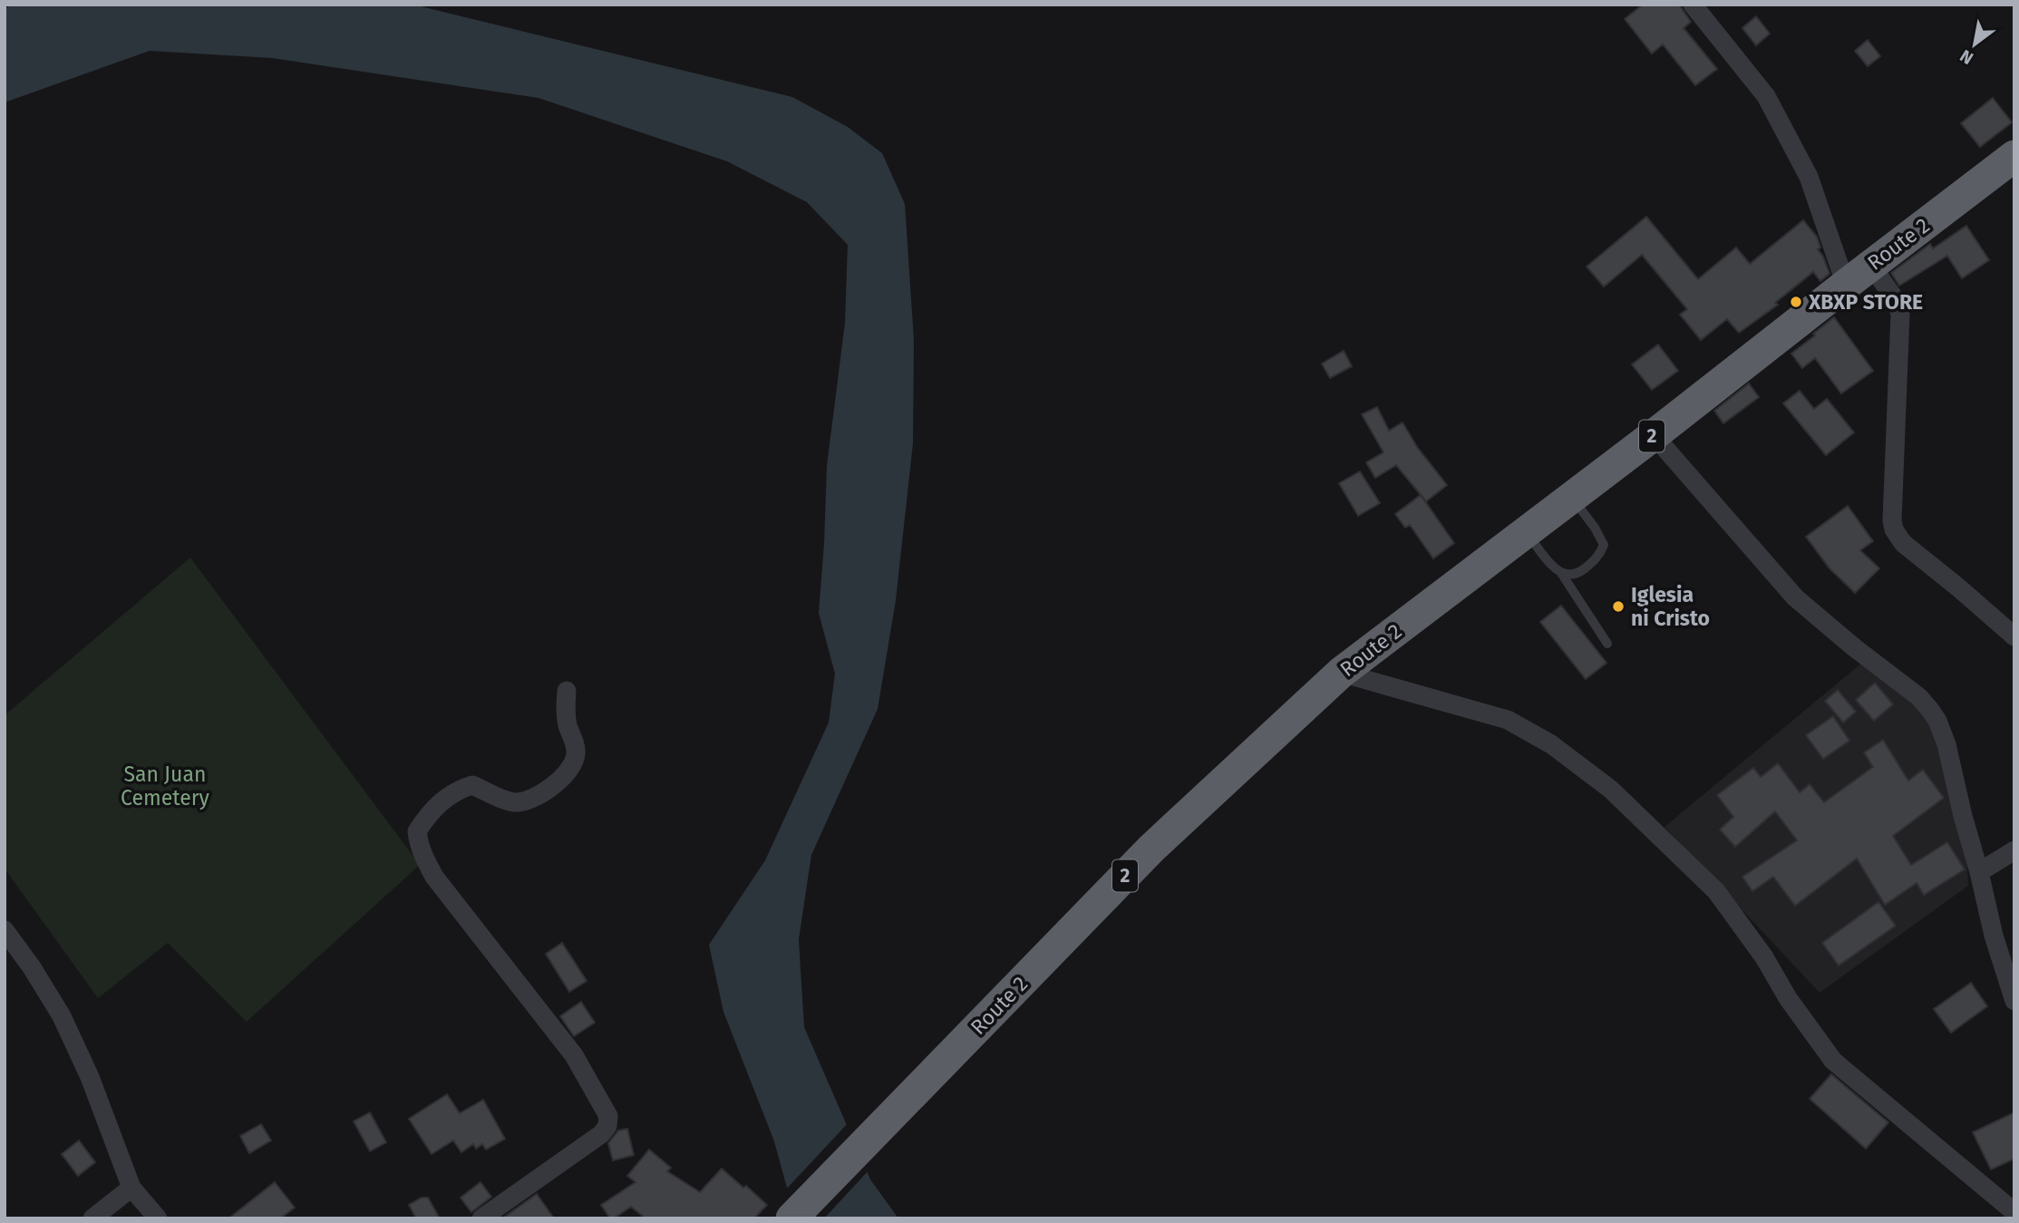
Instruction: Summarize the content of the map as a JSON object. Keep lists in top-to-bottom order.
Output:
{
  "streets": {
    "highway": ["Route 2", "2"]
  },
  "parks": ["San Juan Cemetery"],
  "places": ["XBXP STORE", "Iglesia ni Cristo"],
  "north": "bottom left"
}
